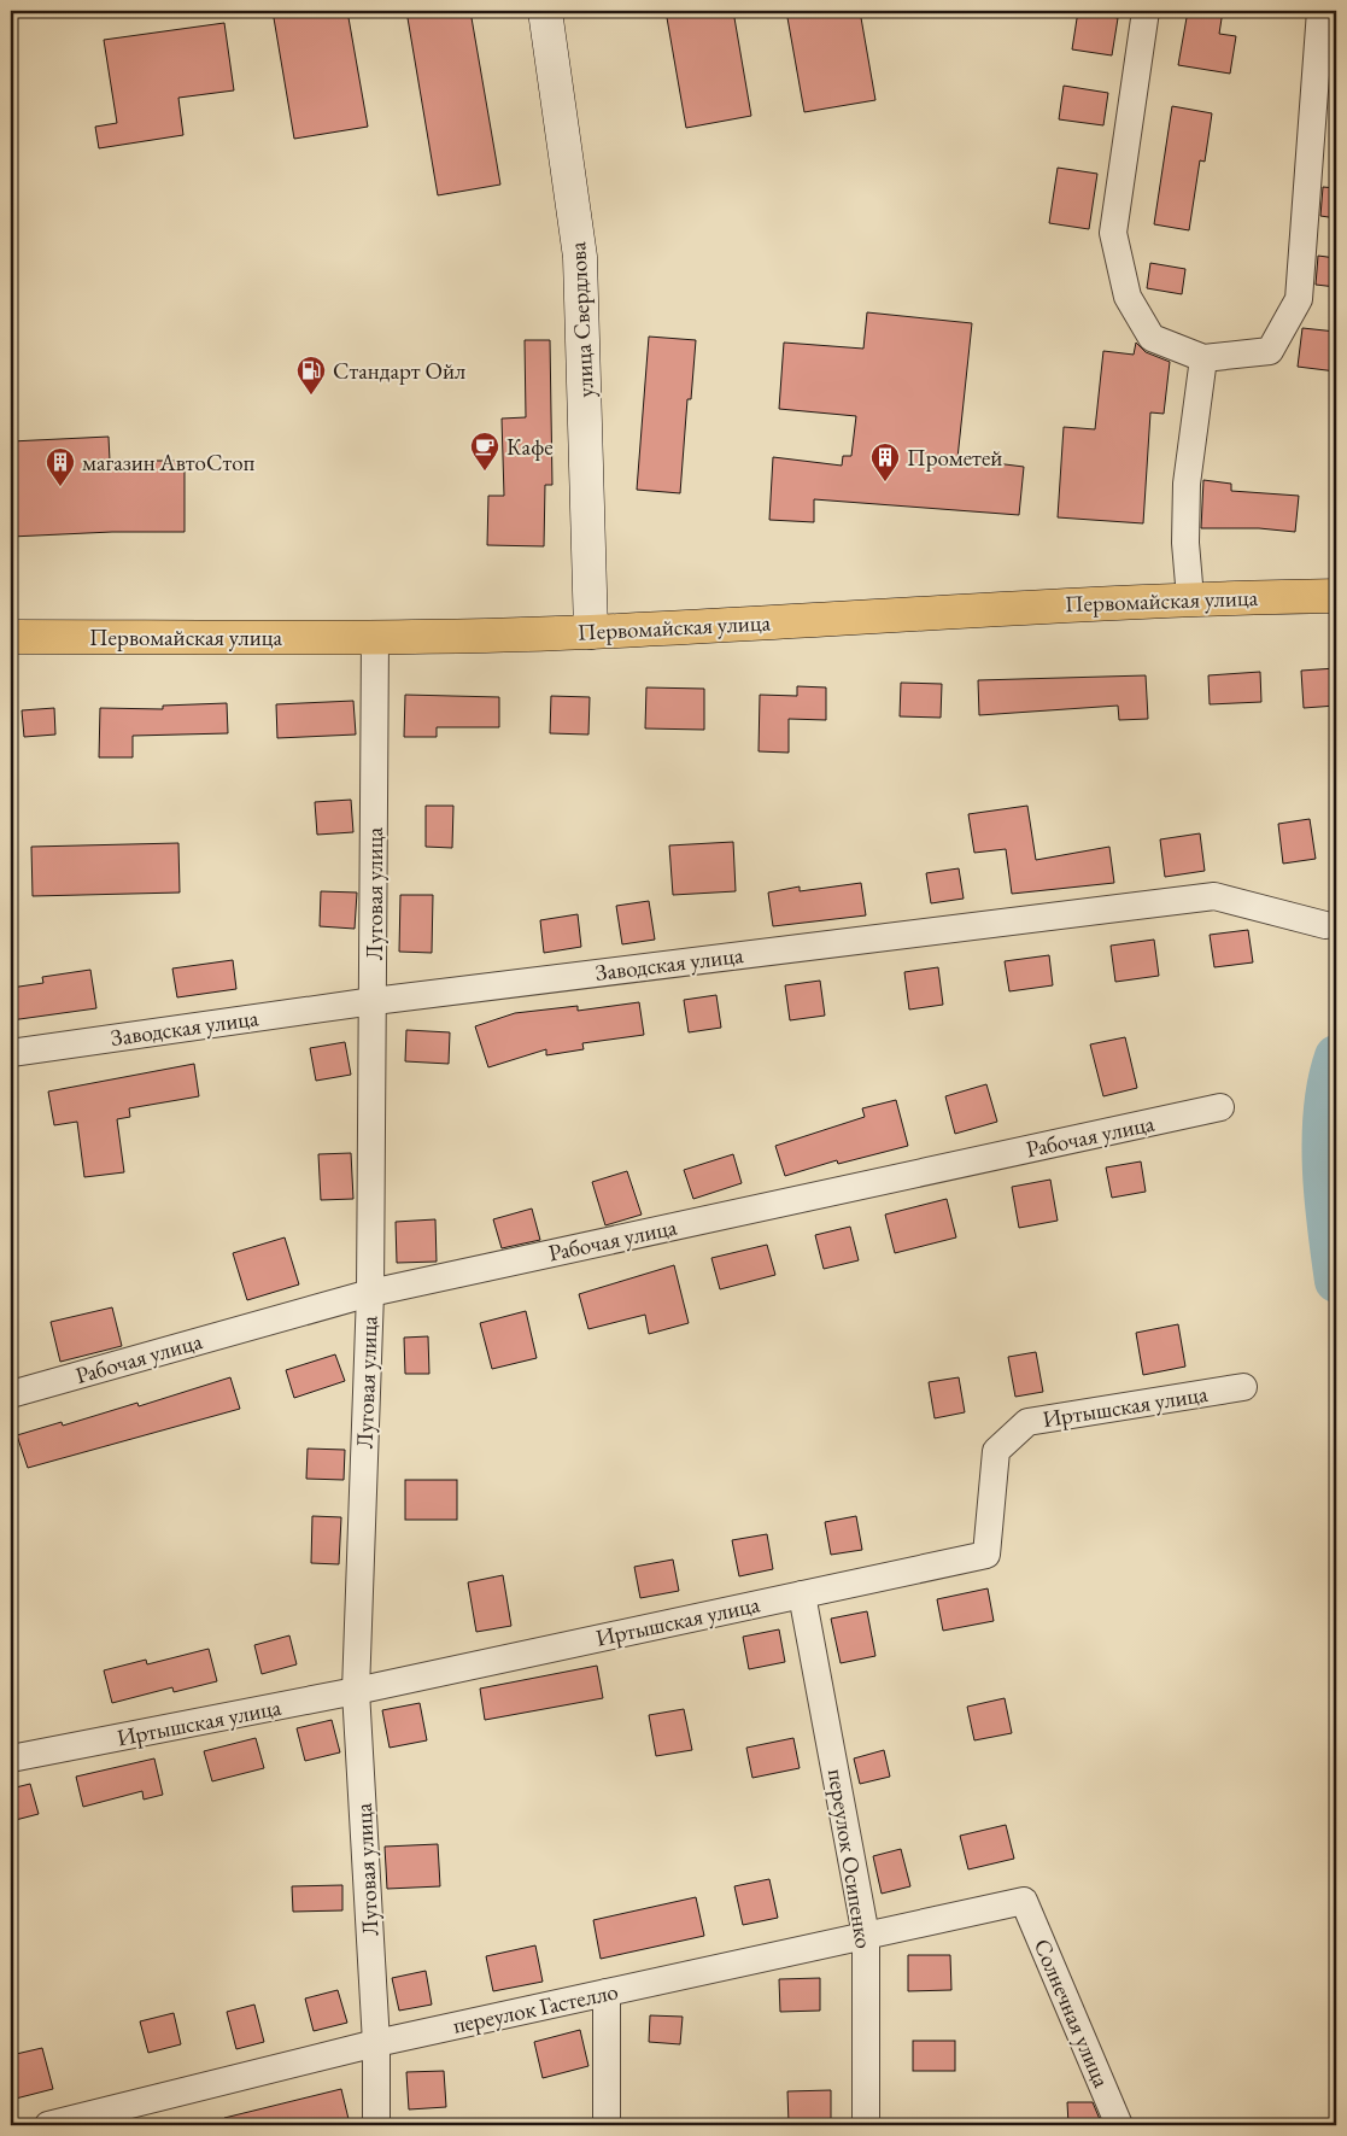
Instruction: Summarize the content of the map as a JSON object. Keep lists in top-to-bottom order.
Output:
{
  "streets": {
    "main road": ["улица Свердлова", "Первомайская улица"],
    "street": [
      "Луговая улица",
      "Заводская улица",
      "Рабочая улица",
      "Иртышская улица",
      "переулок Осипенко",
      "переулок Гастелло",
      "Солнечная улица"
    ]
  },
  "crossings": [
    ["улица Свердлова", "Первомайская улица"],
    ["Первомайская улица", "Луговая улица"],
    ["Луговая улица", "Заводская улица"],
    ["Луговая улица", "Рабочая улица"],
    ["Луговая улица", "Иртышская улица"],
    ["Луговая улица", "переулок Гастелло"],
    ["Иртышская улица", "переулок Осипенко"],
    ["переулок Осипенко", "переулок Гастелло"],
    ["переулок Гастелло", "Солнечная улица"]
  ],
  "places": {
    "fuel station": ["Стандарт Ойл"],
    "cafe": ["Кафе"],
    "building": ["Прометей", "магазин АвтоСтоп"]
  }
}
